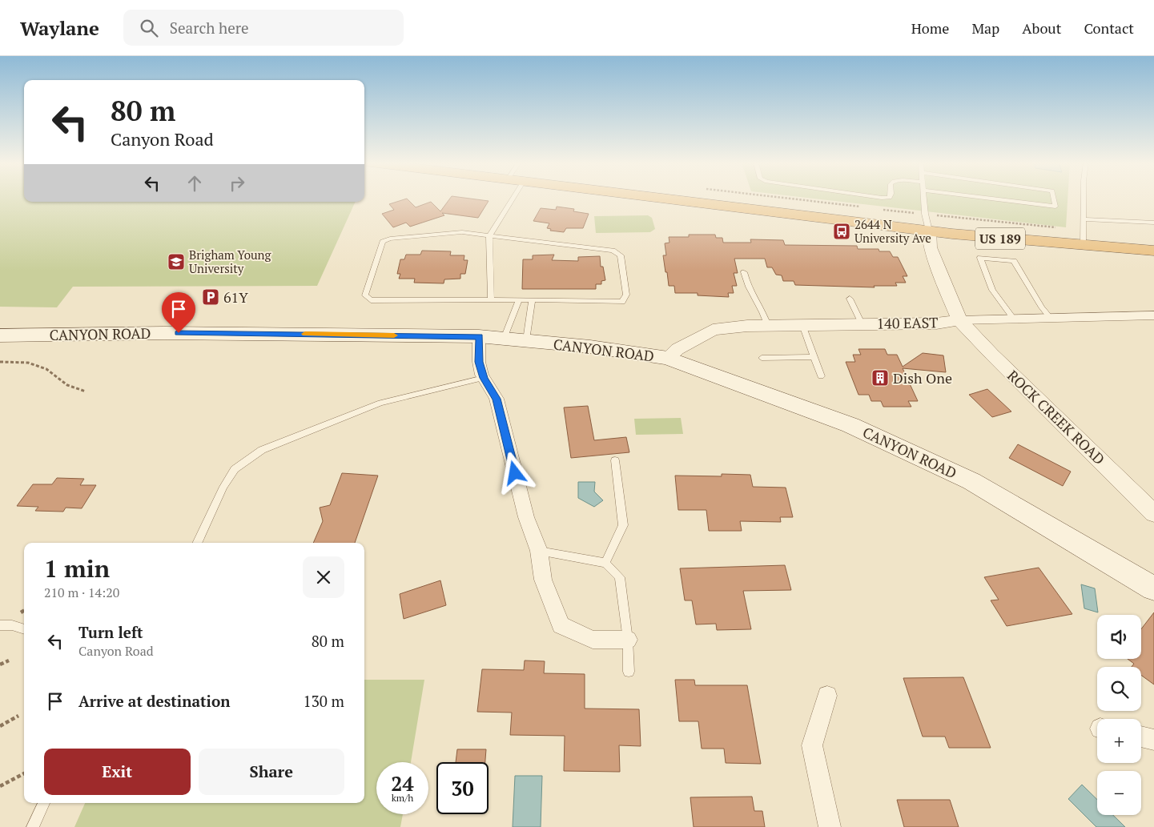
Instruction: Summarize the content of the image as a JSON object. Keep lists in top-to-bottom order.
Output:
{
  "streets": {
    "highway": ["US 189"],
    "main road": ["CANYON ROAD"],
    "street": ["140 EAST", "ROCK CREEK ROAD"]
  },
  "crossings": [
    ["140 EAST", "CANYON ROAD"],
    ["140 EAST", "ROCK CREEK ROAD"]
  ],
  "places": {
    "bus stop": ["2644 N University Ave"],
    "school or university": ["Brigham Young University"],
    "parking": ["61Y"],
    "building": ["Dish One"]
  },
  "page": {
    "header": "Waylane",
    "search": "Search here",
    "nav": [
      "Home",
      "Map",
      "About",
      "Contact"
    ],
    "turn": ["80 m", "Canyon Road"],
    "heading": ["1 min", "210 m · 14:20"],
    "list": [
      {
        "name": "Turn left",
        "note": "Canyon Road",
        "value": "80 m"
      },
      {
        "name": "Arrive at destination",
        "value": "130 m"
      }
    ],
    "map_buttons": ["+", "−"],
    "buttons": ["Exit", "Share"],
    "speed": "24 km/h",
    "limit": "30"
  }
}
